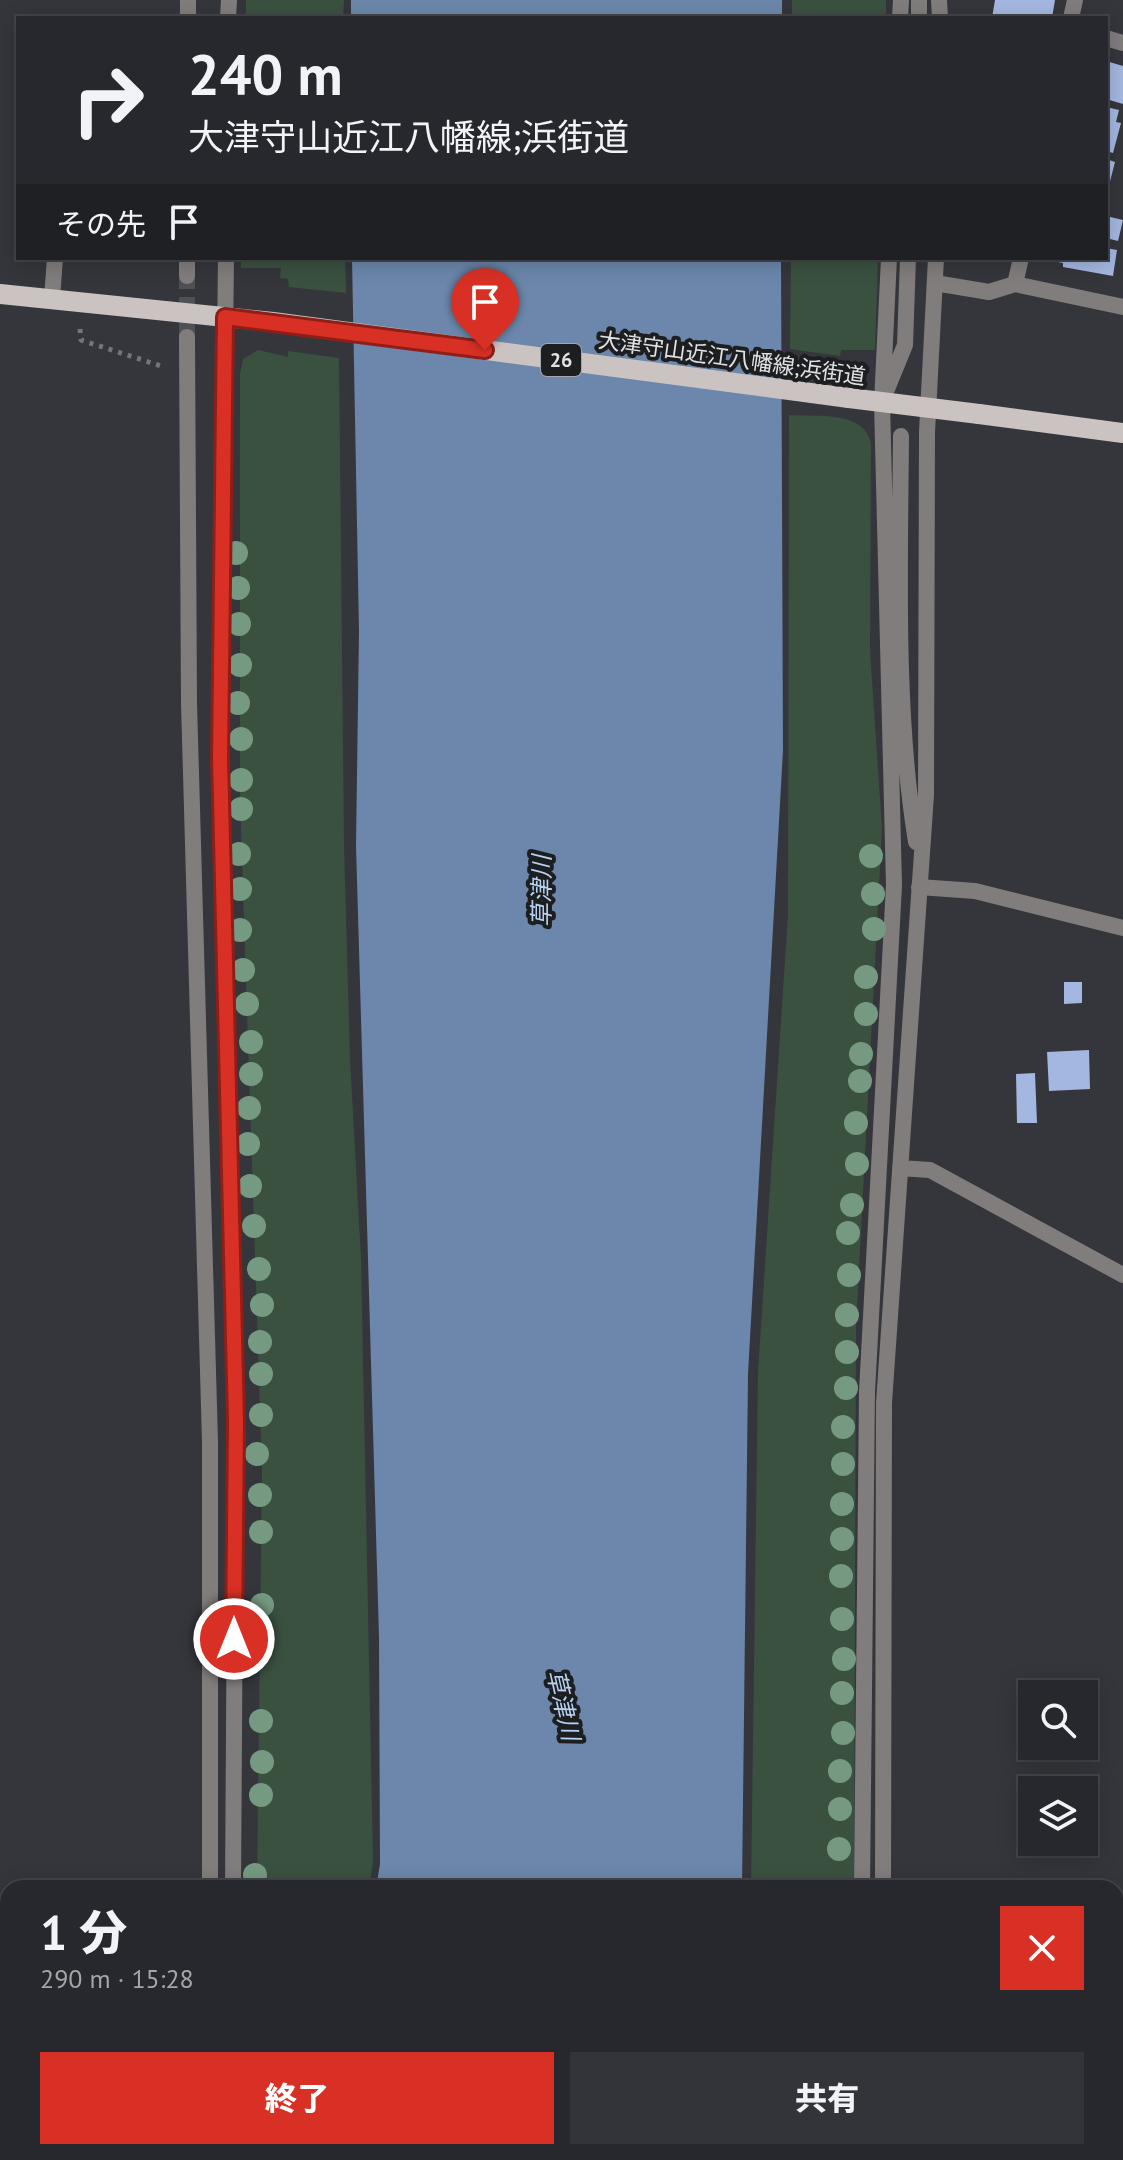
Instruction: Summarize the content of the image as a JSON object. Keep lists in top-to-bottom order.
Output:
{
  "streets": {
    "main road": ["大津守山近江八幡線;浜街道", "26"]
  },
  "water": ["草津川"],
  "page": {
    "turn": ["240 m", "大津守山近江八幡線;浜街道"],
    "then": "その先",
    "heading": ["1 分", "290 m · 15:28"],
    "buttons": ["終了", "共有"]
  }
}
